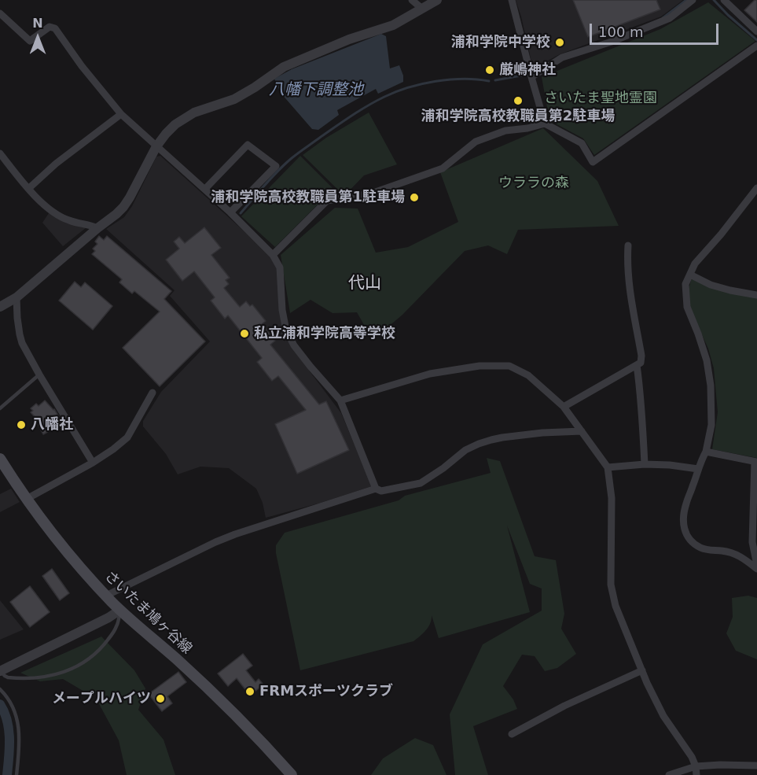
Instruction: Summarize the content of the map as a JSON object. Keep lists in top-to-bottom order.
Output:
{
  "streets": {
    "main road": ["さいたま鳩ヶ谷線"]
  },
  "districts": ["代山"],
  "water": ["八幡下調整池"],
  "parks": ["さいたま聖地霊園", "ウララの森"],
  "places": [
    "浦和学院中学校",
    "厳嶋神社",
    "浦和学院高校教職員第2駐車場",
    "浦和学院高校教職員第1駐車場",
    "私立浦和学院高等学校",
    "八幡社",
    "FRMスポーツクラブ",
    "メープルハイツ"
  ],
  "scale_bar": "100 m",
  "north": "top"
}
